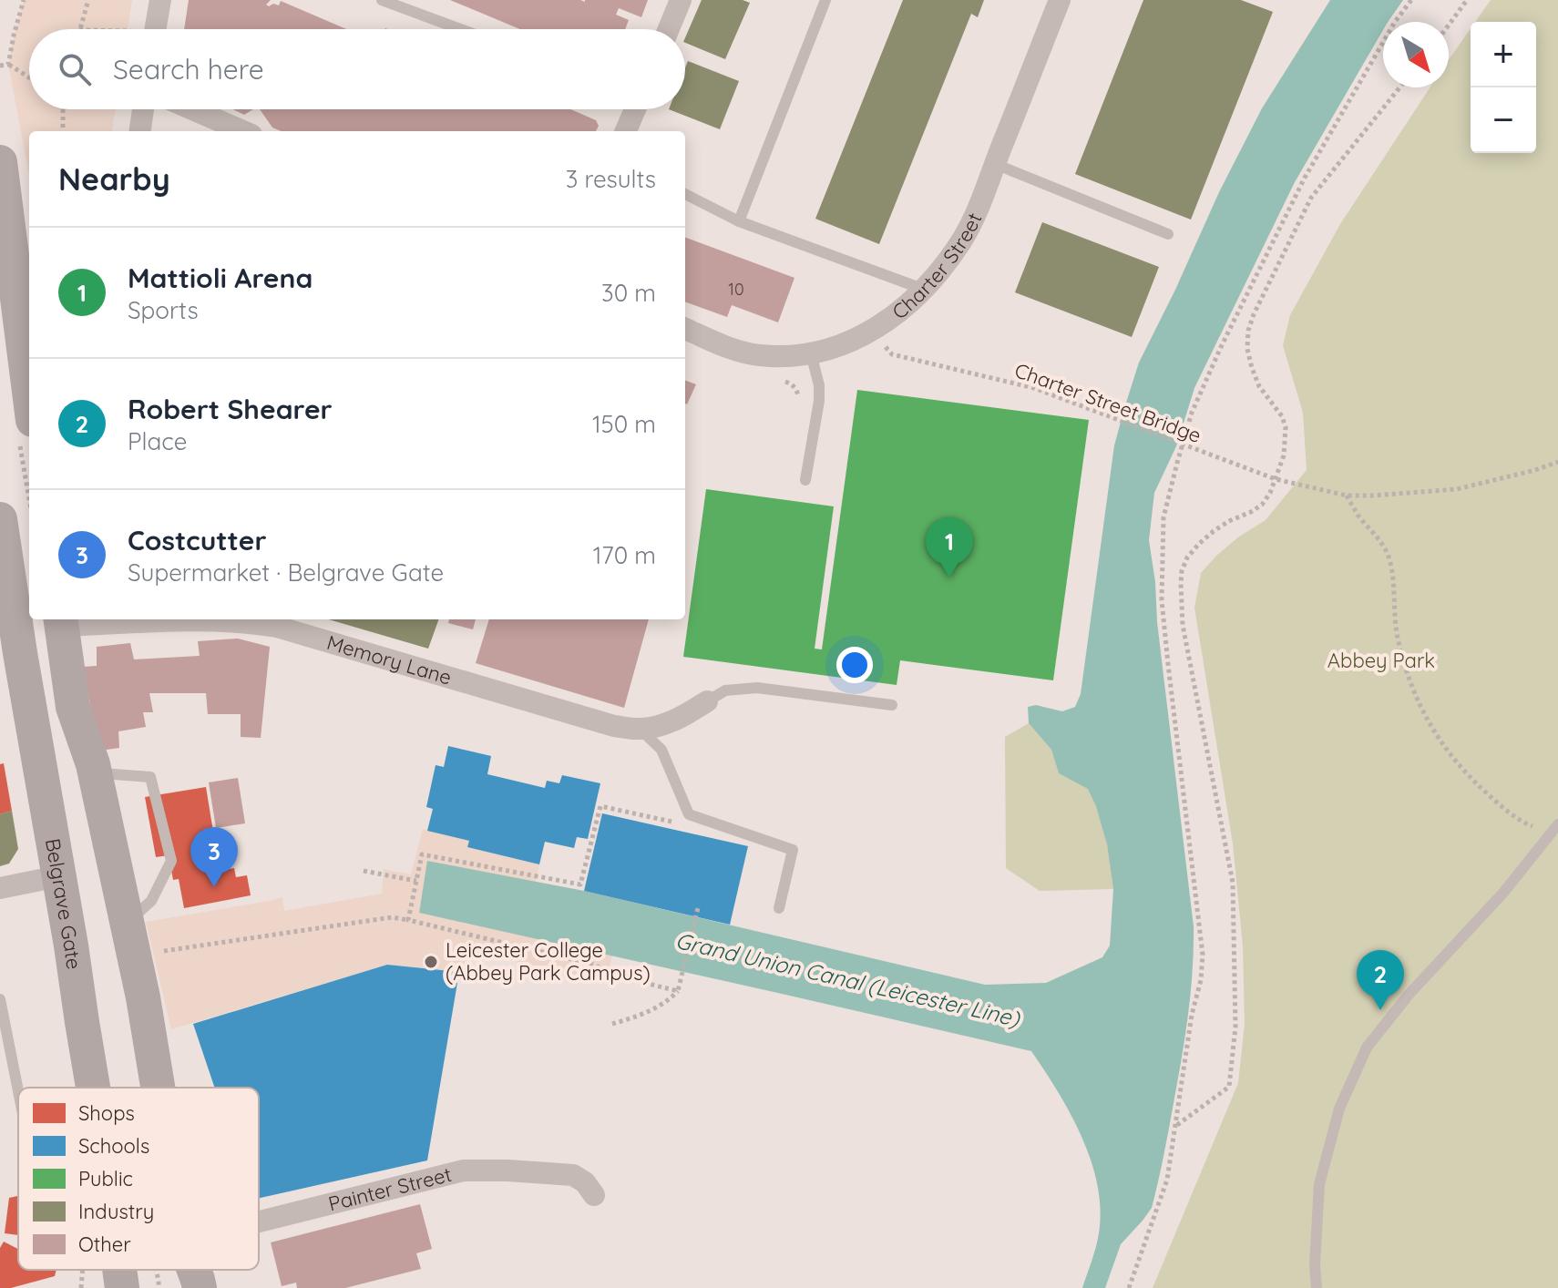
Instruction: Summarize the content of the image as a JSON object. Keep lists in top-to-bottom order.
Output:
{
  "streets": {
    "main road": ["Belgrave Gate"],
    "street": ["Charter Street", "Memory Lane", "Painter Street"],
    "path": ["Charter Street Bridge"]
  },
  "crossings": [
    ["Charter Street", "Charter Street Bridge"]
  ],
  "water": ["Grand Union Canal (Leicester Line)"],
  "parks": ["Abbey Park"],
  "places": ["Leicester College (Abbey Park Campus)"],
  "house_numbers": ["10"],
  "legend": [
    "Shops",
    "Schools",
    "Public",
    "Industry",
    "Other"
  ],
  "north": "bottom right",
  "page": {
    "map_buttons": ["+", "−"],
    "search": "Search here",
    "heading": ["Nearby", "3 results"],
    "list": [
      {
        "mark": "1",
        "name": "Mattioli Arena",
        "note": "Sports",
        "value": "30 m"
      },
      {
        "mark": "2",
        "name": "Robert Shearer",
        "note": "Place",
        "value": "150 m"
      },
      {
        "mark": "3",
        "name": "Costcutter",
        "note": "Supermarket · Belgrave Gate",
        "value": "170 m"
      }
    ],
    "pins": ["1", "3", "2"]
  }
}
